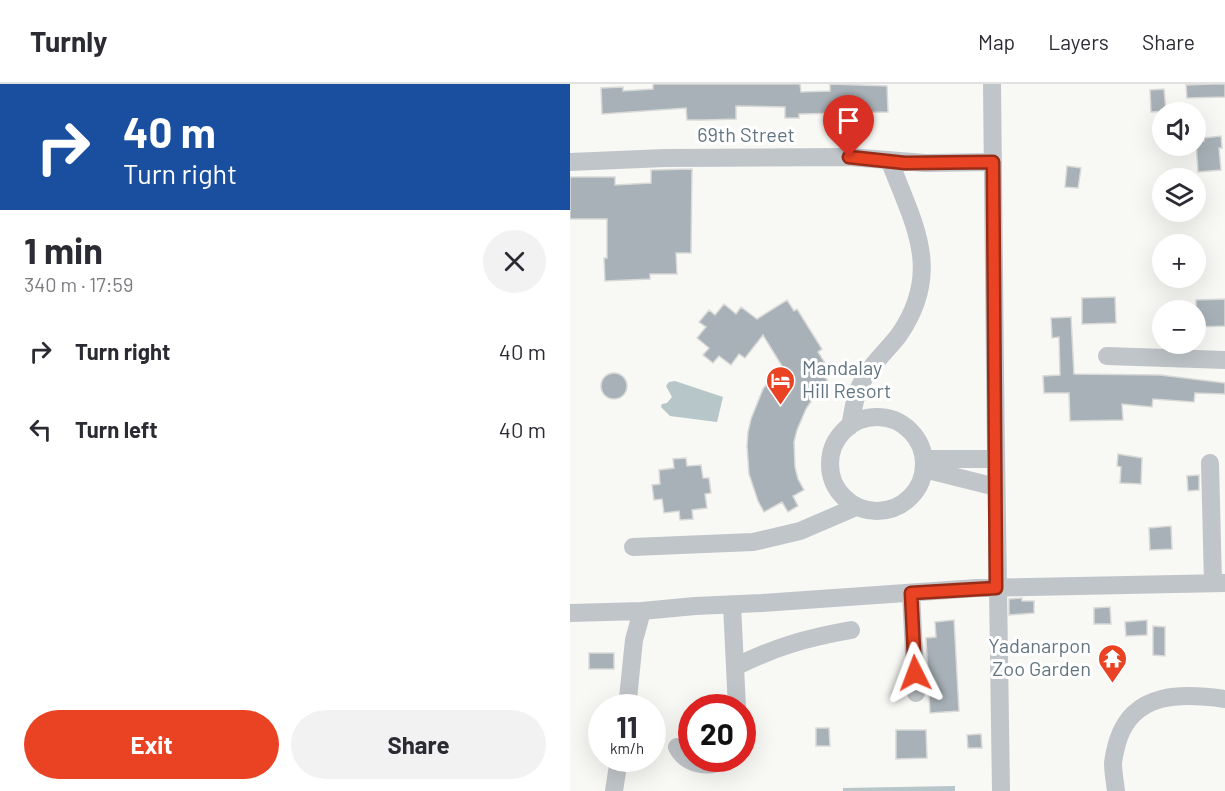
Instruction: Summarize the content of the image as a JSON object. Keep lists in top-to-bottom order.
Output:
{
  "streets": {
    "street": ["69th Street"]
  },
  "places": {
    "hotel": ["Mandalay Hill Resort"],
    "temple": ["Yadanarpon Zoo Garden"]
  },
  "page": {
    "header": "Turnly",
    "nav": ["Map", "Layers", "Share"],
    "turn": ["40 m", "Turn right"],
    "map_buttons": ["+", "−"],
    "heading": ["1 min", "340 m · 17:59"],
    "list": [
      {
        "name": "Turn right",
        "value": "40 m"
      },
      {
        "name": "Turn left",
        "value": "40 m"
      }
    ],
    "speed": "11 km/h",
    "limit": "20",
    "buttons": ["Exit", "Share"]
  }
}
